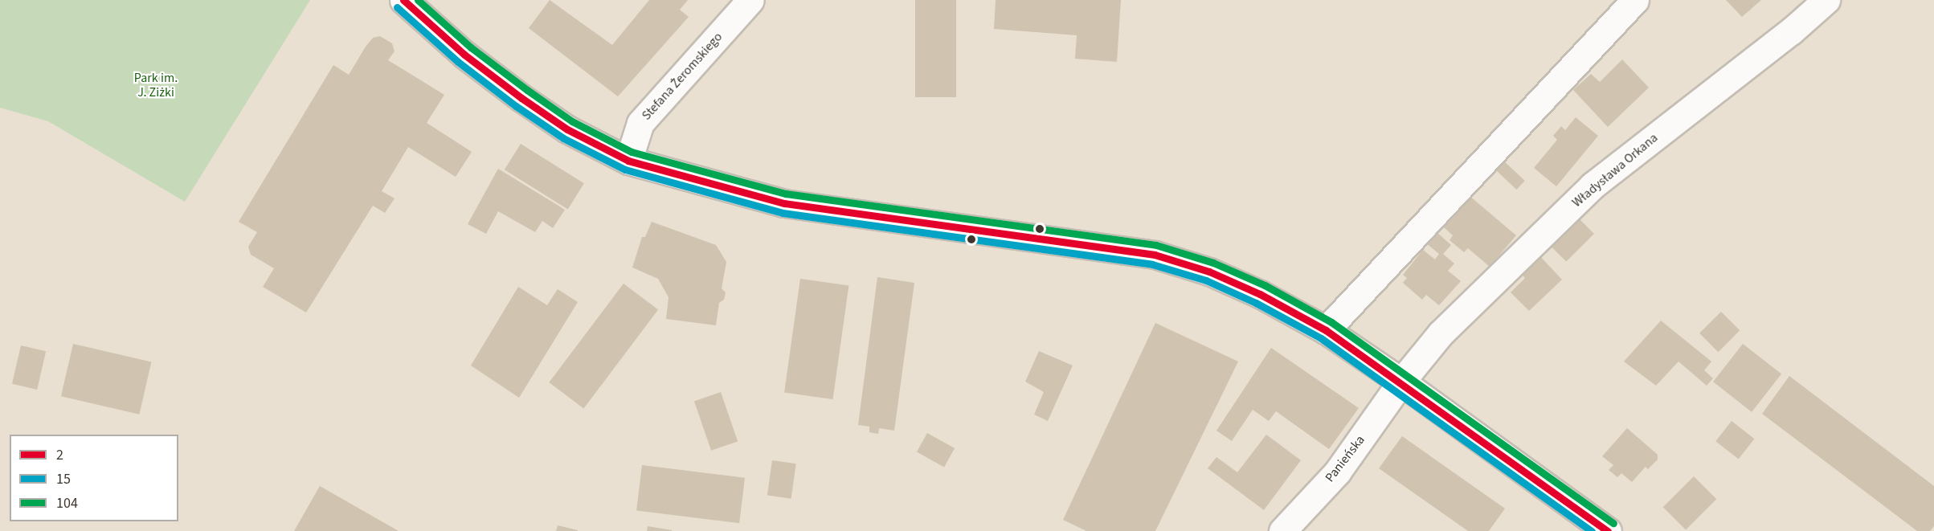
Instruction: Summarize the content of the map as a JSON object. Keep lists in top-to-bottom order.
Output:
{
  "streets": {
    "street": ["Stefana Żeromskiego", "Władysława Orkana", "Panieńska"]
  },
  "crossings": [
    ["Władysława Orkana", "Panieńska"]
  ],
  "parks": ["Park im. J. Ziżki"],
  "lines": ["transit line 2", "transit line 104", "transit line 15"],
  "legend": ["2", "15", "104"]
}
